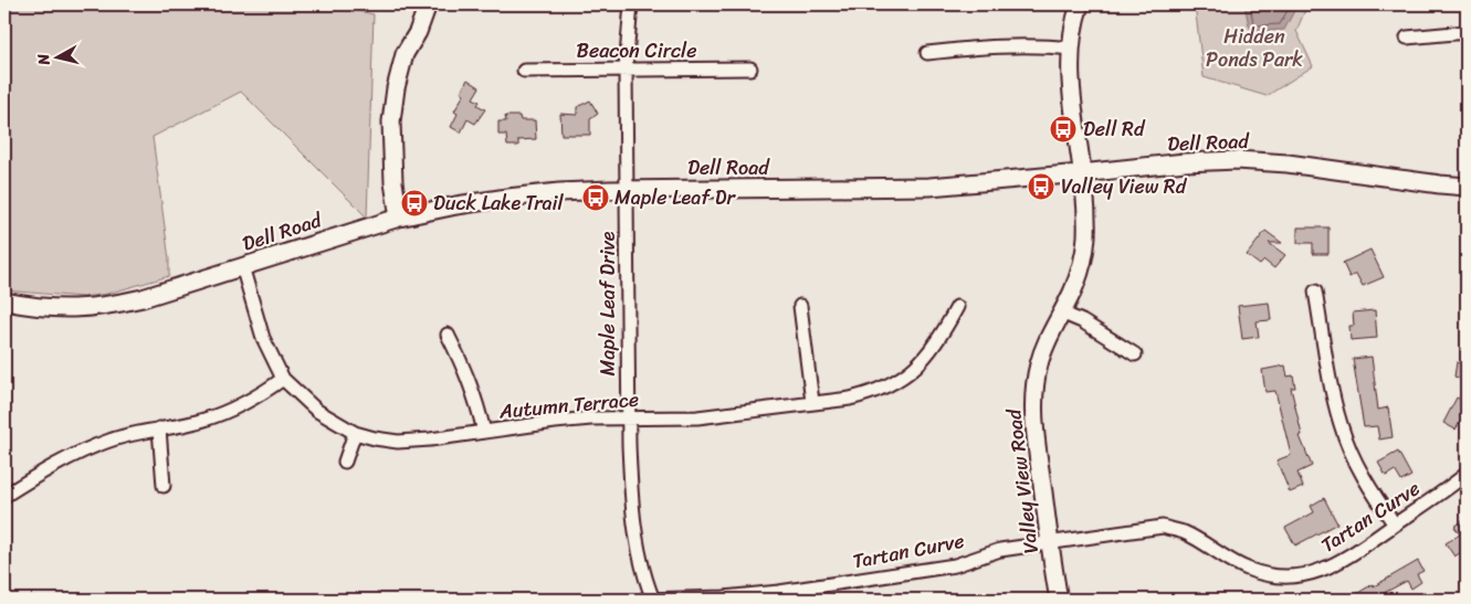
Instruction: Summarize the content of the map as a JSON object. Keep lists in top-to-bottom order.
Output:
{
  "streets": {
    "street": [
      "Beacon Circle",
      "Dell Road",
      "Maple Leaf Drive",
      "Autumn Terrace",
      "Valley View Road",
      "Tartan Curve"
    ]
  },
  "crossings": [
    ["Beacon Circle", "Maple Leaf Drive"],
    ["Dell Road", "Maple Leaf Drive"],
    ["Dell Road", "Autumn Terrace"],
    ["Dell Road", "Valley View Road"],
    ["Maple Leaf Drive", "Autumn Terrace"],
    ["Maple Leaf Drive", "Tartan Curve"],
    ["Valley View Road", "Tartan Curve"]
  ],
  "parks": ["Hidden Ponds Park"],
  "places": {
    "bus stop": [
      "Dell Rd",
      "Valley View Rd",
      "Maple Leaf Dr",
      "Duck Lake Trail"
    ]
  },
  "north": "left"
}
